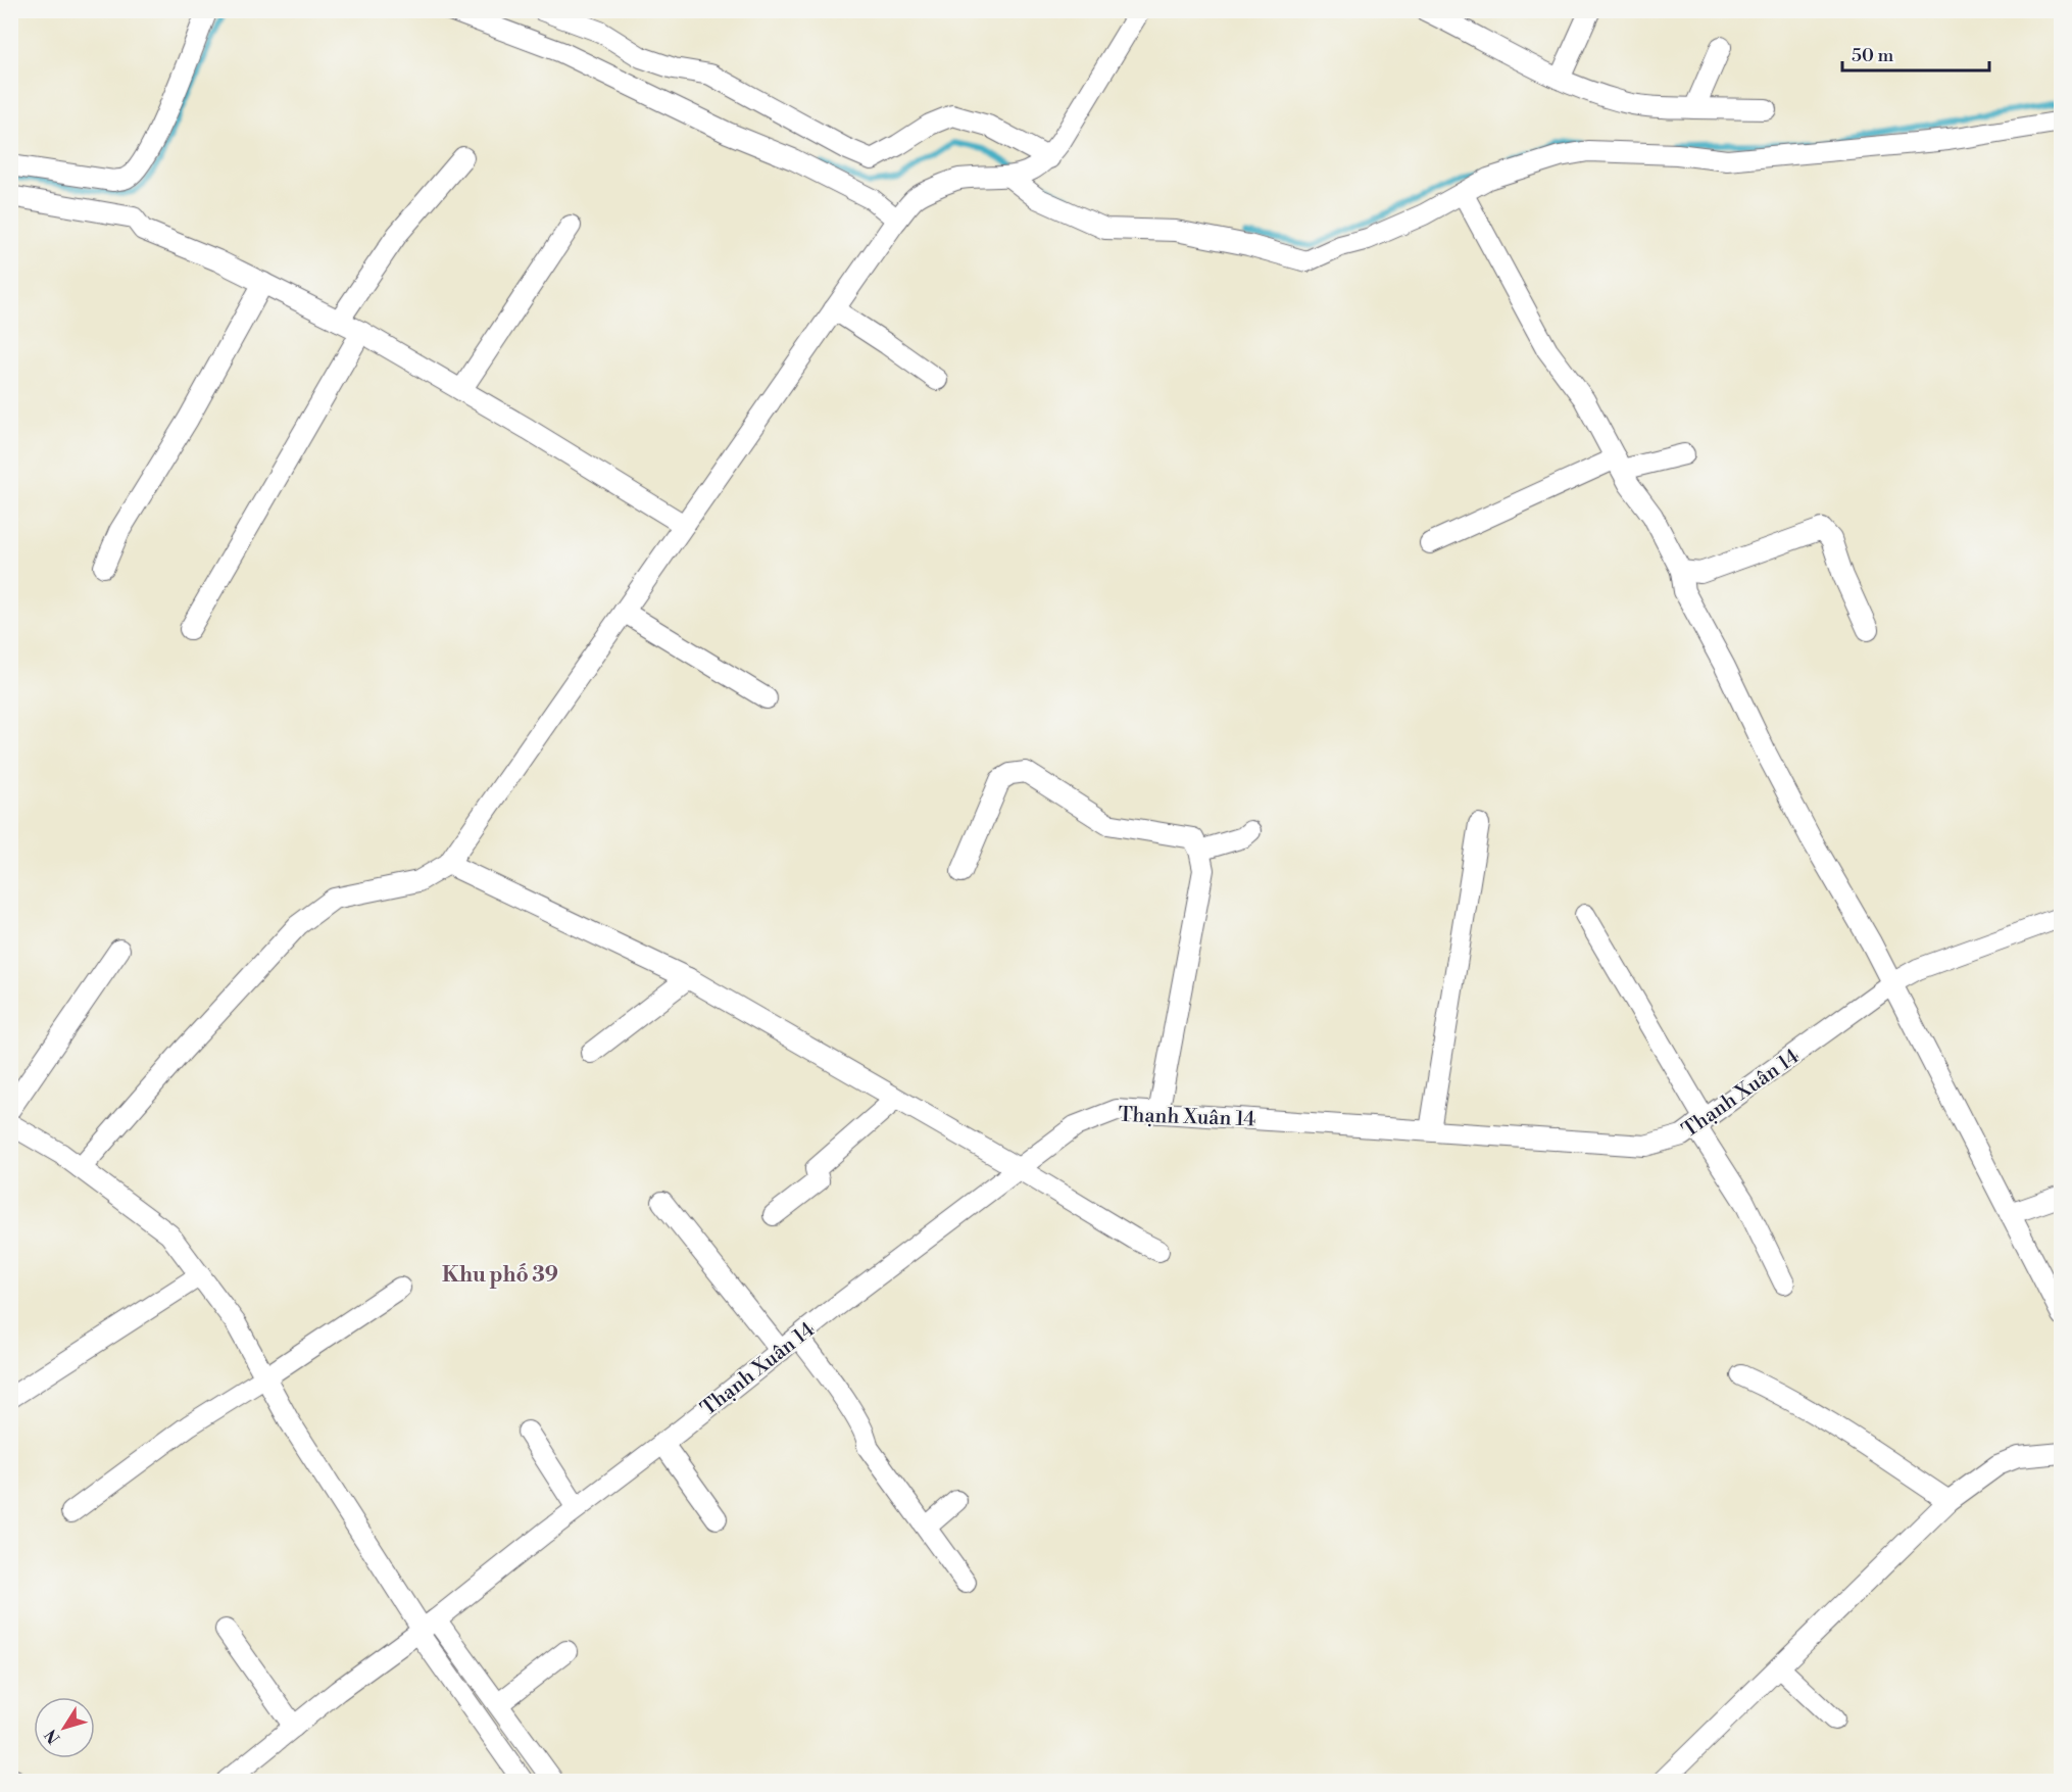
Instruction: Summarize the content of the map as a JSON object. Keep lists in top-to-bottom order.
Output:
{
  "streets": {
    "street": ["Thạnh Xuân 14"]
  },
  "districts": ["Khu phố 39"],
  "scale_bar": "50 m",
  "north": "bottom left"
}
